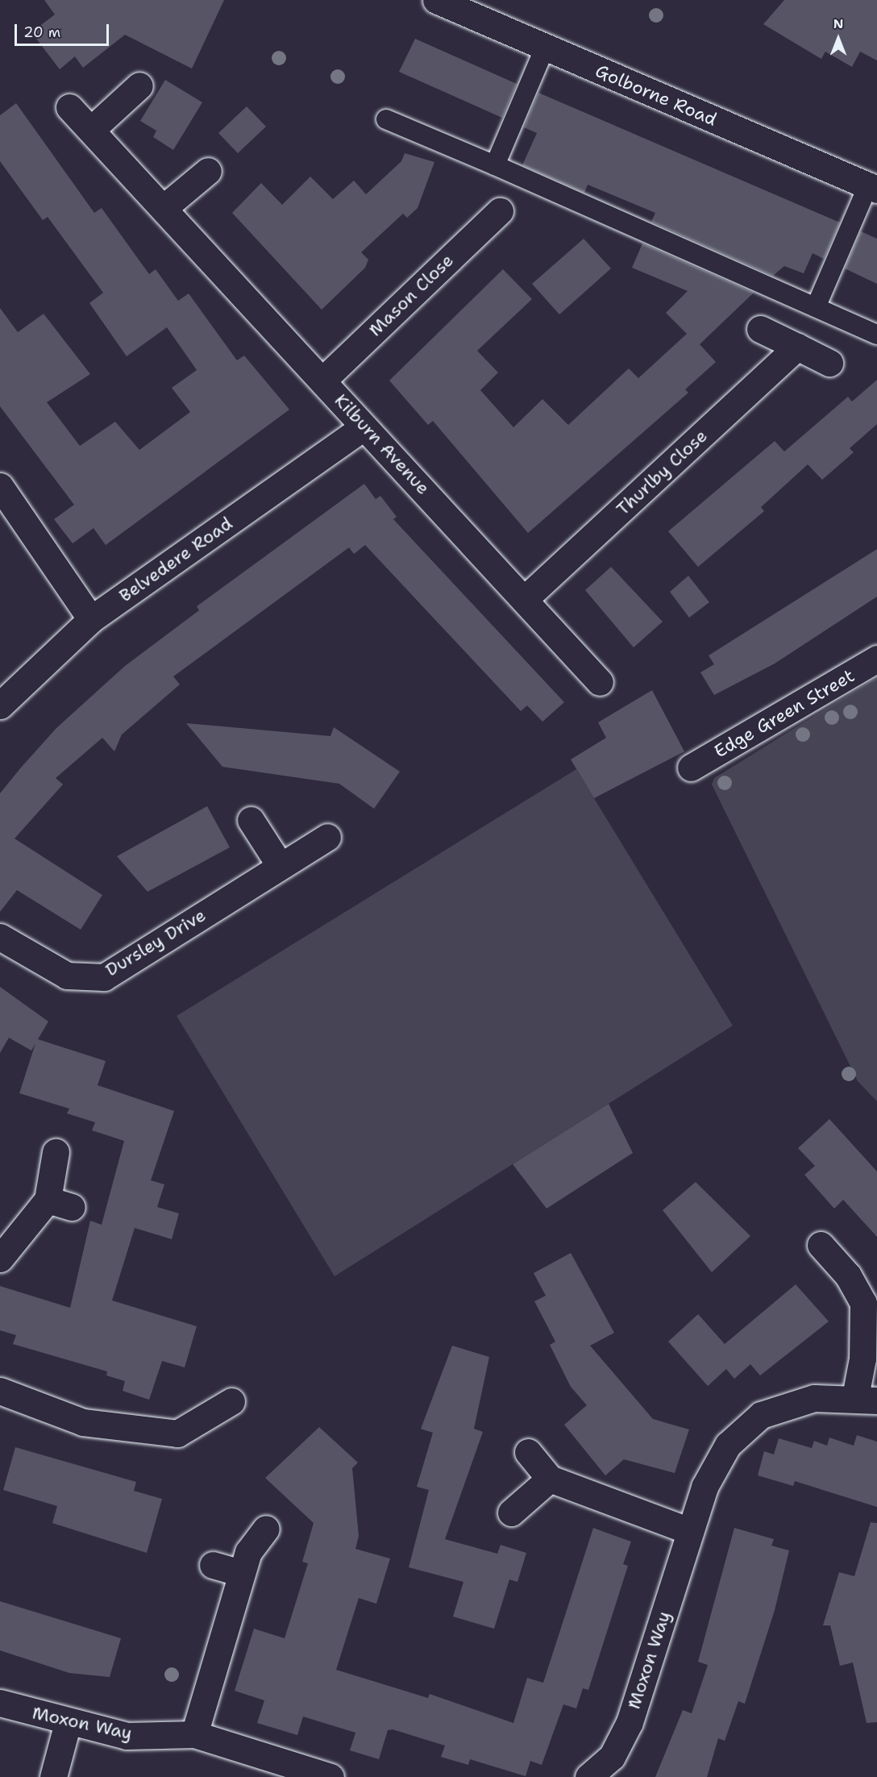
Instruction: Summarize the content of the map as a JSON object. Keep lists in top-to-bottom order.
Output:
{
  "streets": {
    "street": [
      "Golborne Road",
      "Mason Close",
      "Kilburn Avenue",
      "Thurlby Close",
      "Belvedere Road",
      "Edge Green Street",
      "Dursley Drive",
      "Moxon Way"
    ]
  },
  "crossings": [
    ["Mason Close", "Kilburn Avenue"],
    ["Kilburn Avenue", "Thurlby Close"],
    ["Kilburn Avenue", "Belvedere Road"]
  ],
  "scale_bar": "20 m",
  "north": "top"
}
